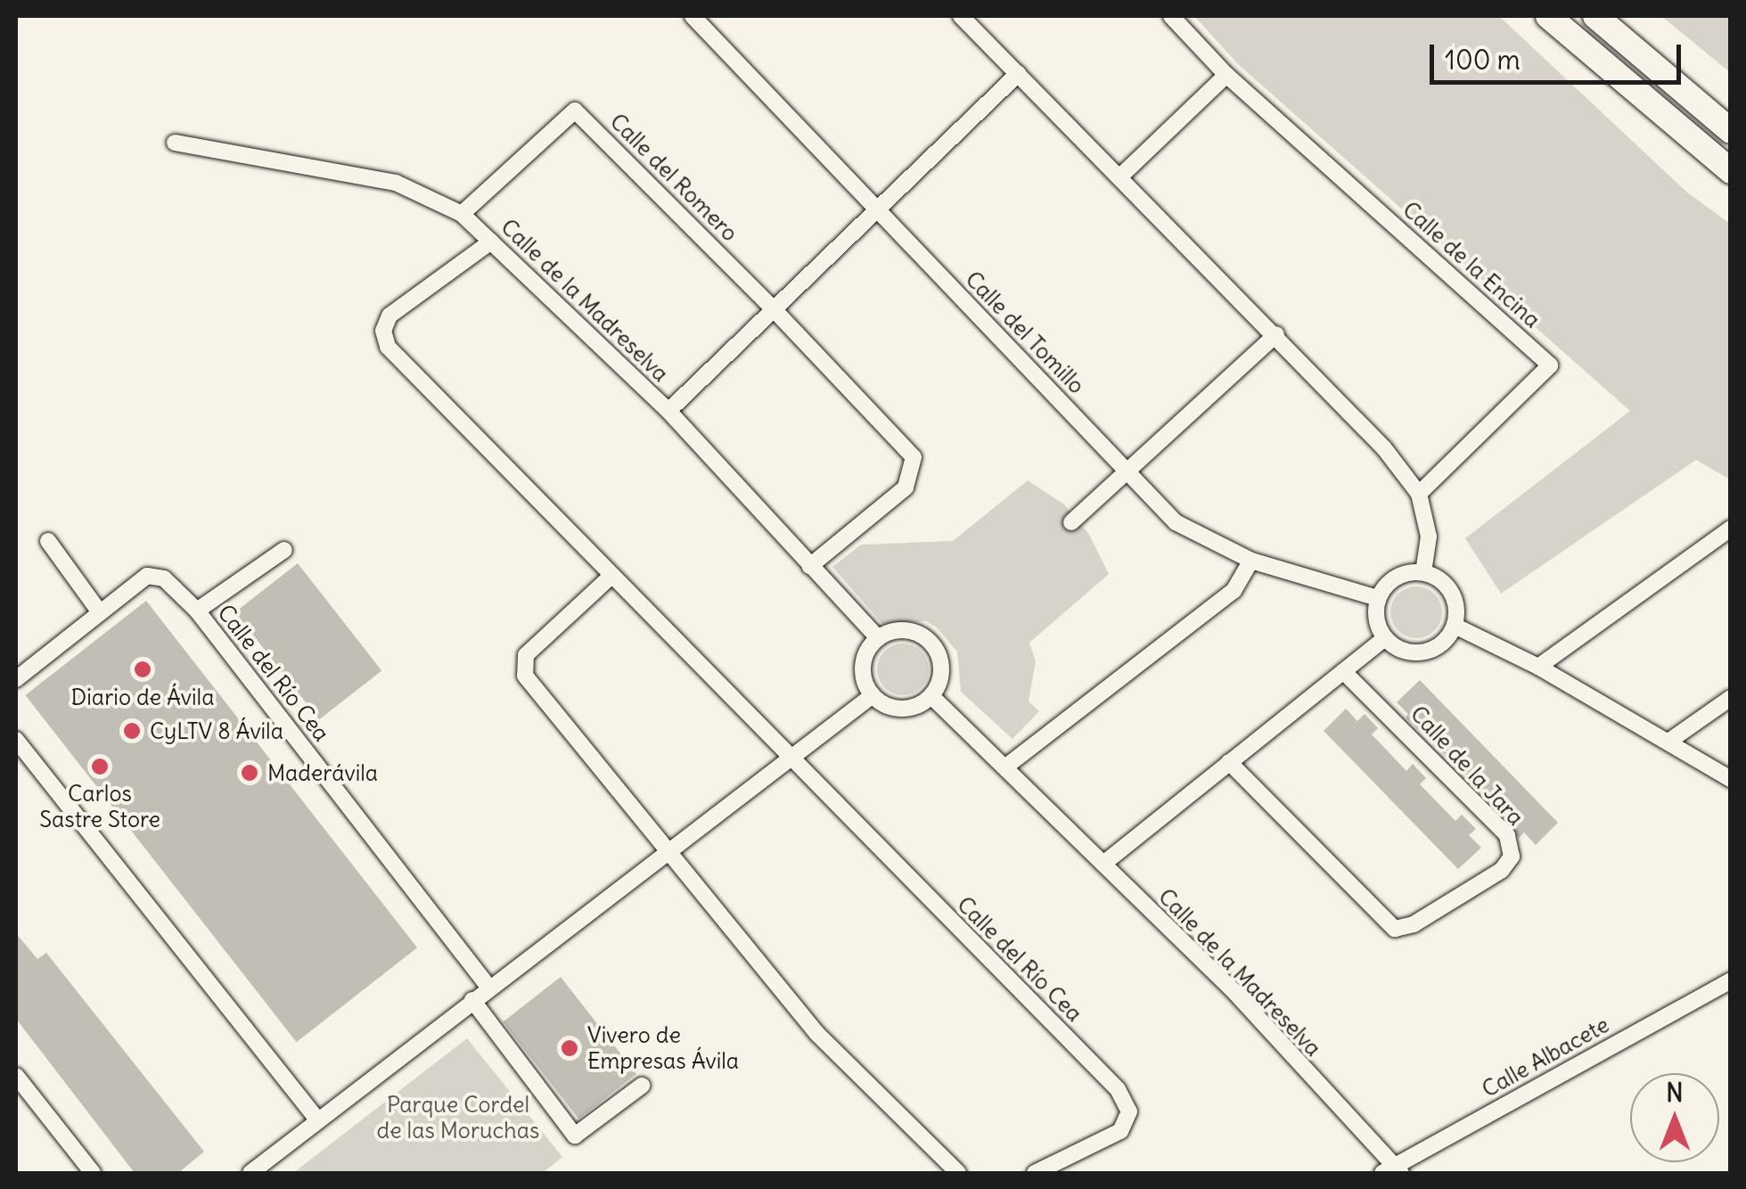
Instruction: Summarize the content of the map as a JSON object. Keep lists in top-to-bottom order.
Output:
{
  "streets": {
    "street": [
      "Calle del Romero",
      "Calle de la Encina",
      "Calle de la Madreselva",
      "Calle del Tomillo",
      "Calle del Río Cea",
      "Calle de la Jara",
      "Calle Albacete"
    ]
  },
  "crossings": [
    ["Calle del Romero", "Calle de la Madreselva"],
    ["Calle de la Madreselva", "Calle del Río Cea"],
    ["Calle de la Madreselva", "Calle Albacete"]
  ],
  "parks": ["Parque Cordel de las Moruchas"],
  "places": [
    "Diario de Ávila",
    "CyLTV 8 Ávila",
    "Carlos Sastre Store",
    "Maderávila",
    "Vivero de Empresas Ávila"
  ],
  "scale_bar": "100 m",
  "north": "top"
}
